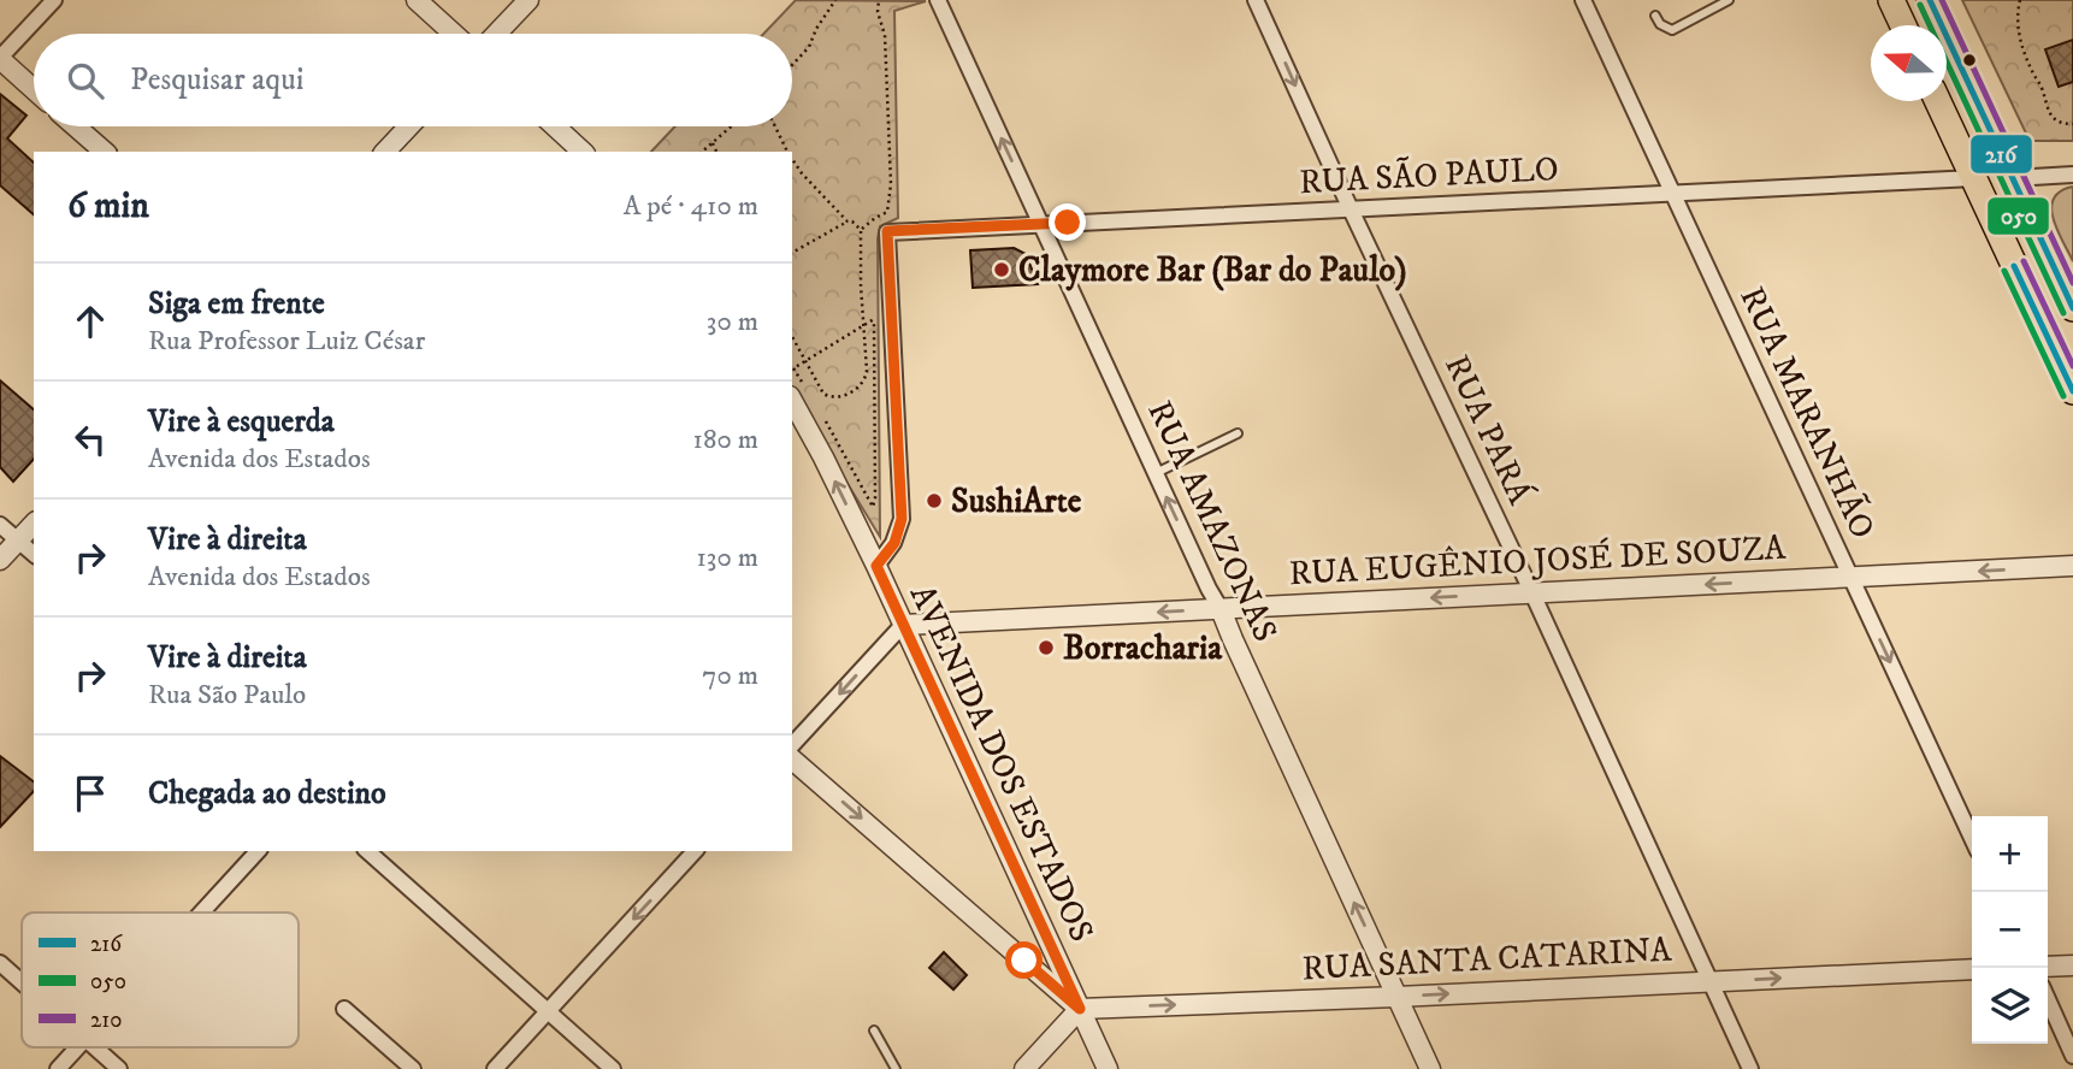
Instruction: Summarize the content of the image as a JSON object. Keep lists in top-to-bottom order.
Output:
{
  "streets": {
    "street": [
      "RUA SÃO PAULO",
      "RUA MARANHÃO",
      "RUA PARÁ",
      "RUA AMAZONAS",
      "RUA EUGÊNIO JOSÉ DE SOUZA",
      "AVENIDA DOS ESTADOS",
      "RUA SANTA CATARINA"
    ]
  },
  "crossings": [
    ["RUA SÃO PAULO", "RUA MARANHÃO"],
    ["RUA SÃO PAULO", "RUA PARÁ"],
    ["RUA SÃO PAULO", "RUA AMAZONAS"],
    ["RUA SÃO PAULO", "AVENIDA DOS ESTADOS"],
    ["RUA MARANHÃO", "RUA EUGÊNIO JOSÉ DE SOUZA"],
    ["RUA PARÁ", "RUA EUGÊNIO JOSÉ DE SOUZA"],
    ["RUA PARÁ", "RUA SANTA CATARINA"],
    ["RUA AMAZONAS", "RUA EUGÊNIO JOSÉ DE SOUZA"],
    ["RUA AMAZONAS", "RUA SANTA CATARINA"],
    ["RUA EUGÊNIO JOSÉ DE SOUZA", "AVENIDA DOS ESTADOS"],
    ["AVENIDA DOS ESTADOS", "RUA SANTA CATARINA"]
  ],
  "one_way": ["RUA AMAZONAS", "RUA EUGÊNIO JOSÉ DE SOUZA", "RUA SANTA CATARINA"],
  "places": ["Claymore Bar (Bar do Paulo)", "SushiArte", "Borracharia"],
  "lines": ["transit line 216", "transit line 210", "transit line 050"],
  "legend": ["216", "050", "210"],
  "north": "left",
  "page": {
    "search": "Pesquisar aqui",
    "heading": ["6 min", "A pé · 410 m"],
    "list": [
      ["Siga em frente", "Rua Professor Luiz César", "30 m"],
      ["Vire à esquerda", "Avenida dos Estados", "180 m"],
      ["Vire à direita", "Avenida dos Estados", "130 m"],
      ["Vire à direita", "Rua São Paulo", "70 m"],
      "Chegada ao destino"
    ],
    "map_buttons": ["+", "−"]
  }
}
